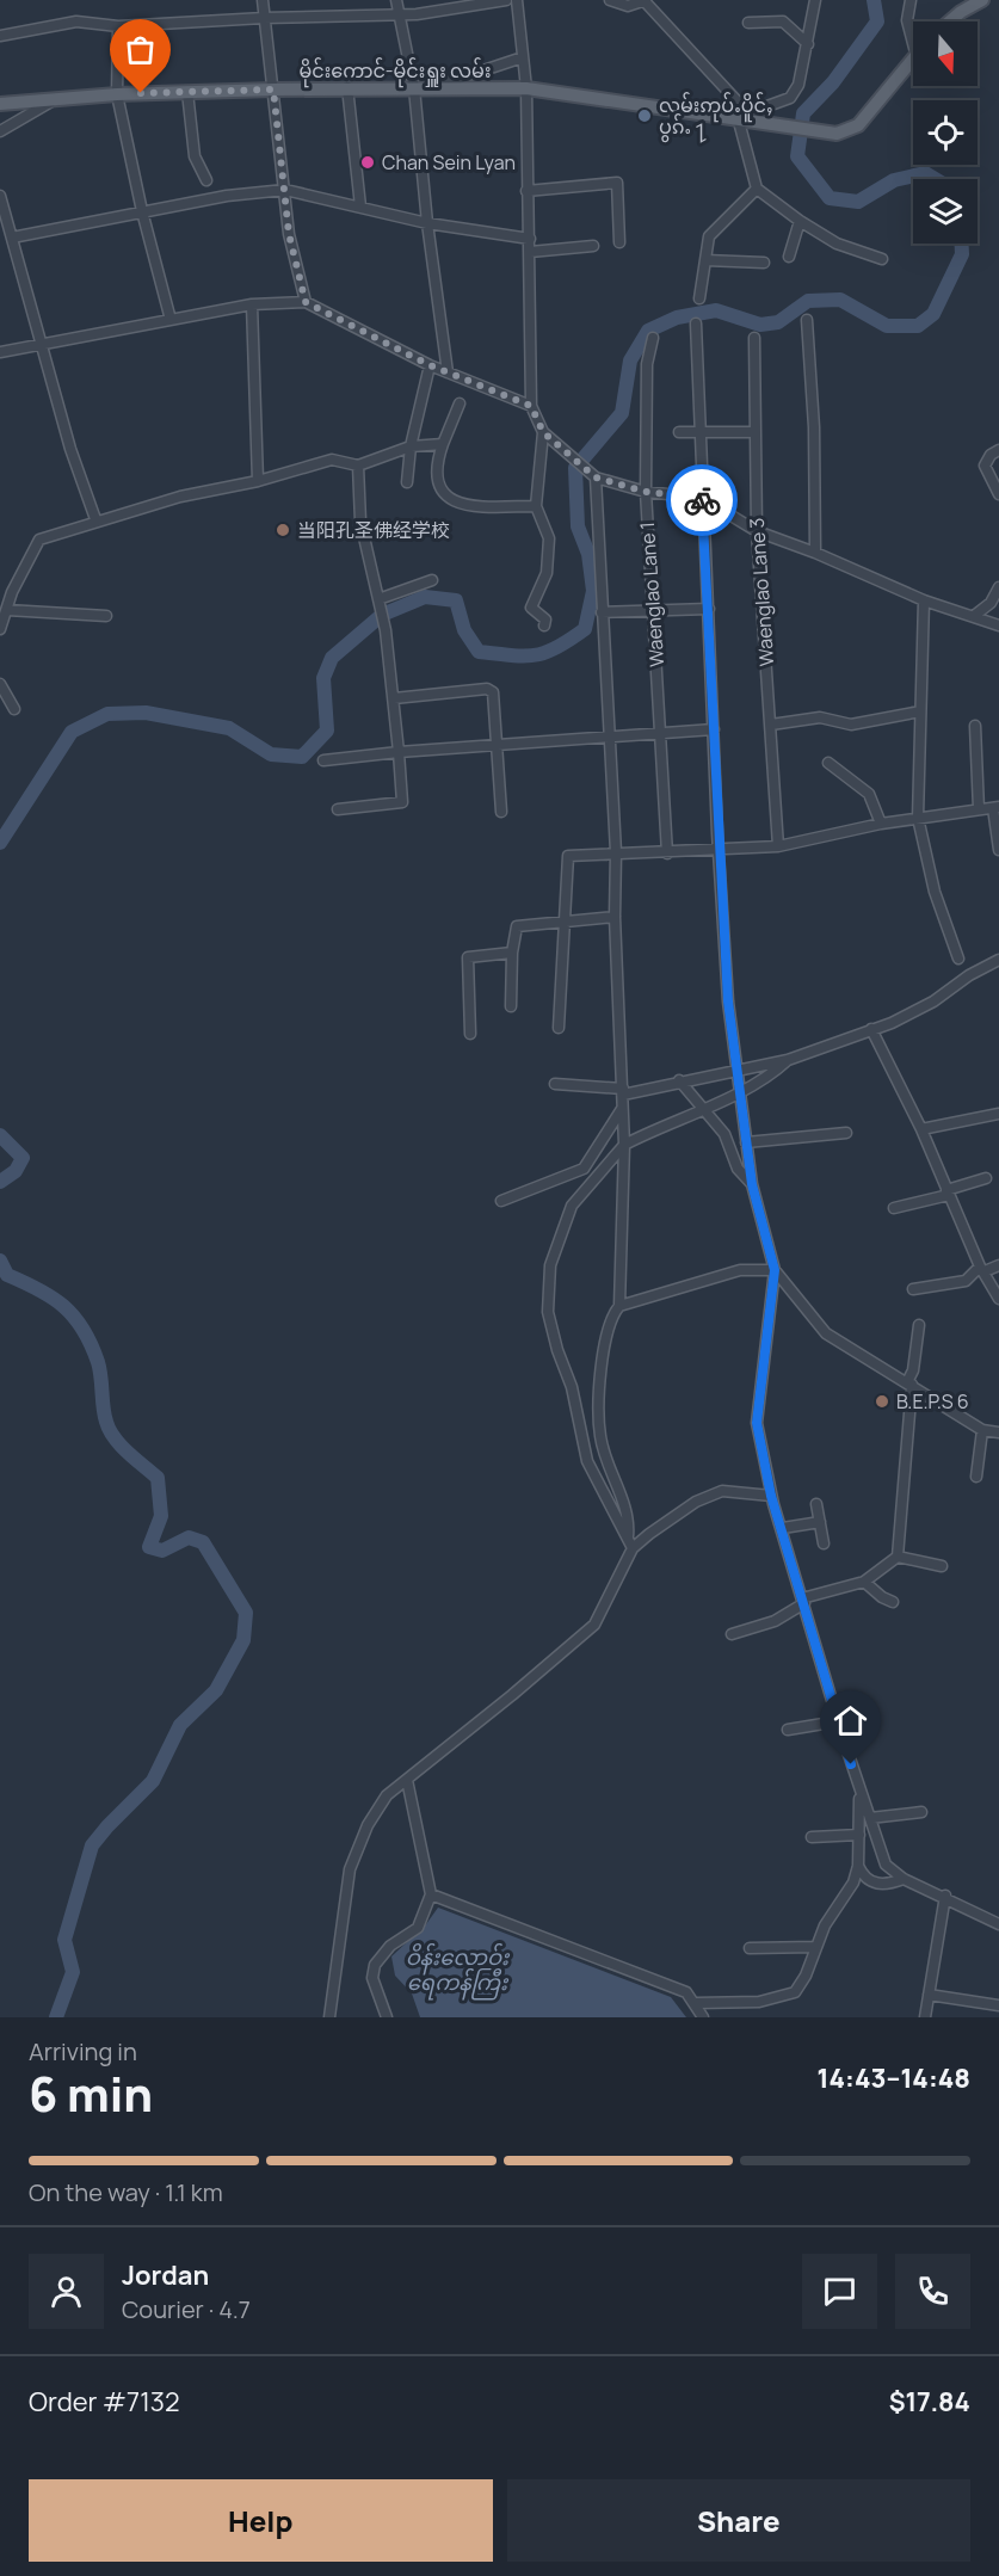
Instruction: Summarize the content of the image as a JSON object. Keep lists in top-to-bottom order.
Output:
{
  "streets": {
    "main road": ["မိုင်းကောင်-မိုင်းရှူး လမ်း"],
    "street": ["Waenglao Lane 3", "Waenglao Lane 1"]
  },
  "water": ["ဝိန်းလောဝ်း ရေကန်ကြီး"],
  "places": [
    "လုမ်းဢုပ်ႉပိူင်ႇ ပွၵ်ႉ ႑",
    "Chan Sein Lyan",
    "当阳孔圣佛经学校",
    "B.E.P.S 6"
  ],
  "north": "bottom",
  "page": {
    "heading": ["6 min", "Arriving in", "14:43–14:48"],
    "panel": [
      "Jordan",
      "Courier · 4.7",
      "Order #7132",
      "$17.84"
    ],
    "bar": "On the way · 1.1 km",
    "buttons": ["Help", "Share"]
  }
}
